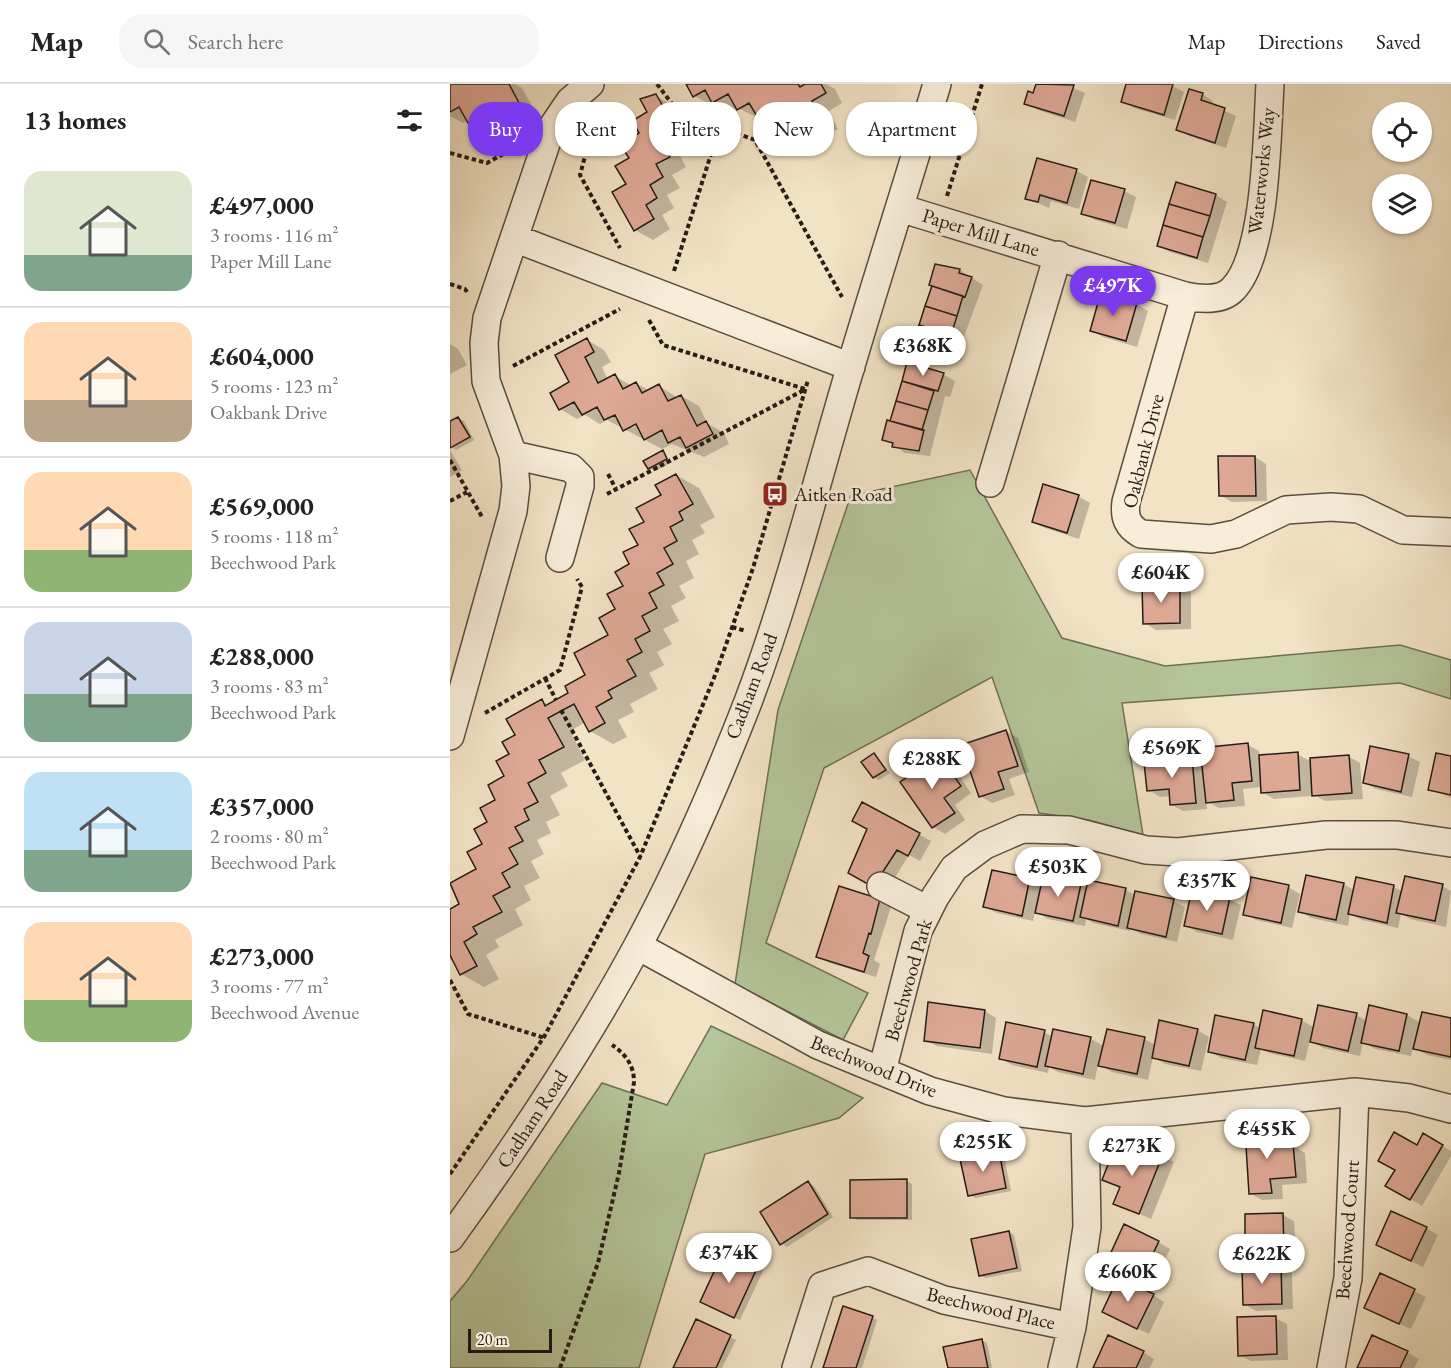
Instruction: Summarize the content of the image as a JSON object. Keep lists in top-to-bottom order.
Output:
{
  "streets": {
    "street": [
      "Waterworks Way",
      "Paper Mill Lane",
      "Oakbank Drive",
      "Cadham Road",
      "Beechwood Park",
      "Beechwood Drive",
      "Beechwood Court",
      "Beechwood Place"
    ]
  },
  "crossings": [
    ["Waterworks Way", "Paper Mill Lane"],
    ["Paper Mill Lane", "Oakbank Drive"],
    ["Paper Mill Lane", "Cadham Road"],
    ["Cadham Road", "Beechwood Drive"],
    ["Beechwood Park", "Beechwood Drive"],
    ["Beechwood Drive", "Beechwood Court"]
  ],
  "places": {
    "bus stop": ["Aitken Road"]
  },
  "scale_bar": "20 m",
  "page": {
    "header": "Map",
    "search": "Search here",
    "nav": ["Map", "Directions", "Saved"],
    "heading": "13 homes",
    "chip": [
      "Buy",
      "Rent",
      "Filters",
      "New",
      "Apartment"
    ],
    "list": [
      {
        "name": "£497,000",
        "note": "3 rooms · 116 m² · Paper Mill Lane"
      },
      {
        "name": "£604,000",
        "note": "5 rooms · 123 m² · Oakbank Drive"
      },
      {
        "name": "£569,000",
        "note": "5 rooms · 118 m² · Beechwood Park"
      },
      {
        "name": "£288,000",
        "note": "3 rooms · 83 m² · Beechwood Park"
      },
      {
        "name": "£357,000",
        "note": "2 rooms · 80 m² · Beechwood Park"
      },
      {
        "name": "£273,000",
        "note": "3 rooms · 77 m² · Beechwood Avenue"
      }
    ],
    "price": [
      "£497K",
      "£368K",
      "£604K",
      "£569K",
      "£288K",
      "£503K",
      "£357K",
      "£455K",
      "£255K",
      "£273K",
      "£374K",
      "£622K",
      "£660K"
    ],
    "scale": "20 m"
  }
}
